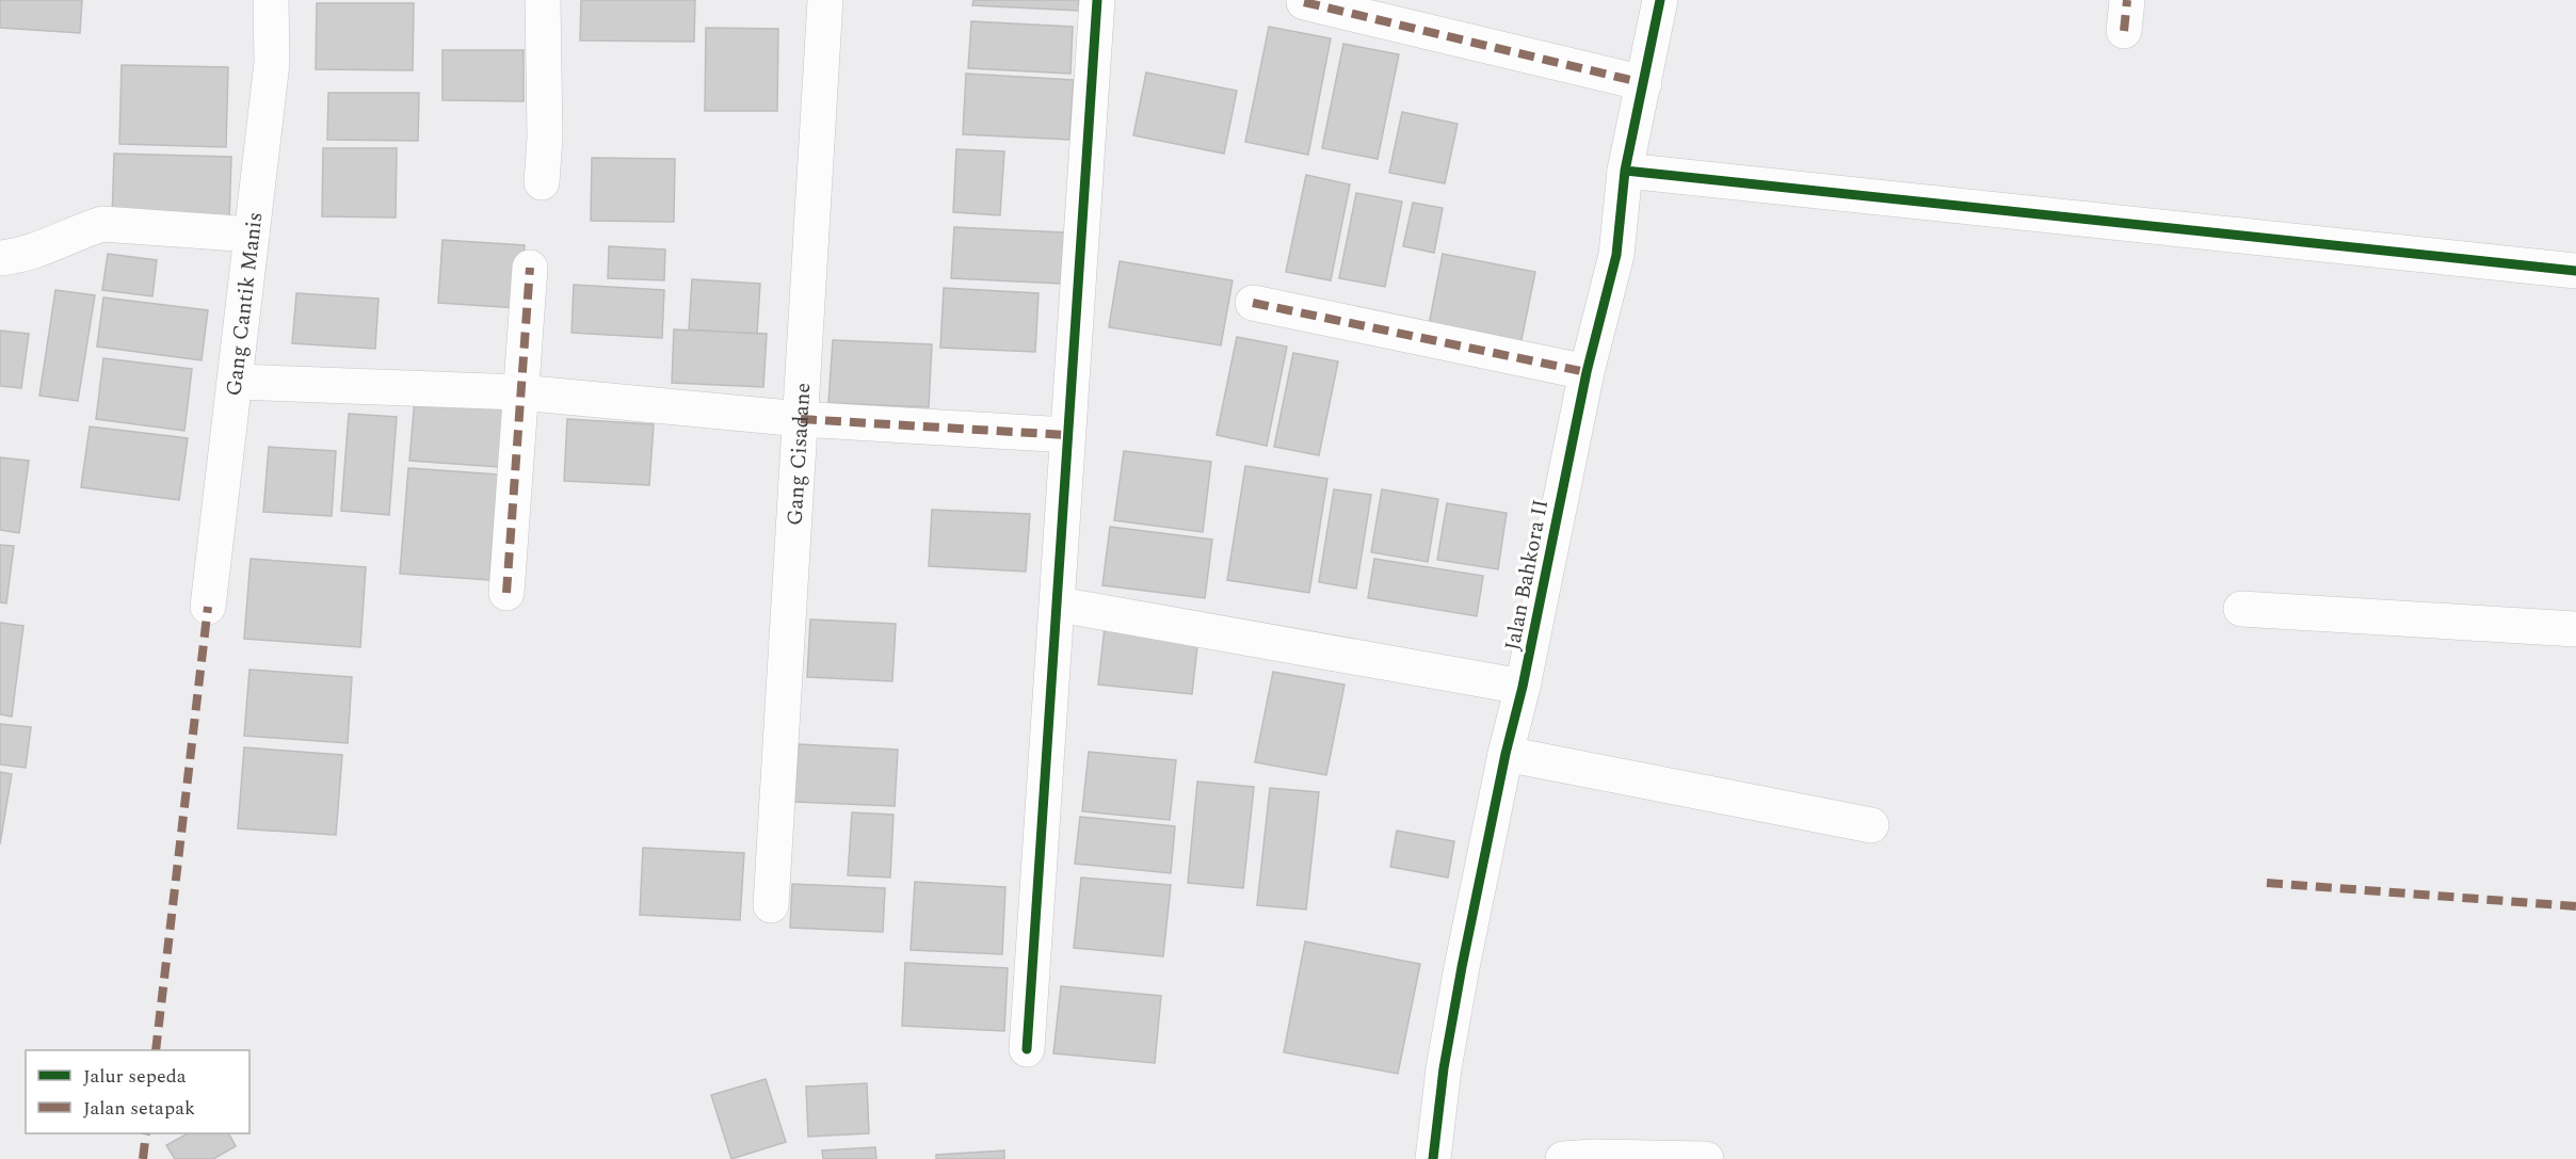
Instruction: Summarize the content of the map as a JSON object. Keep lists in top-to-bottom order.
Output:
{
  "streets": {
    "street": ["Gang Cantik Manis", "Gang Cisadane", "Jalan Bahkora II"]
  },
  "legend": ["Jalur sepeda", "Jalan setapak"]
}
